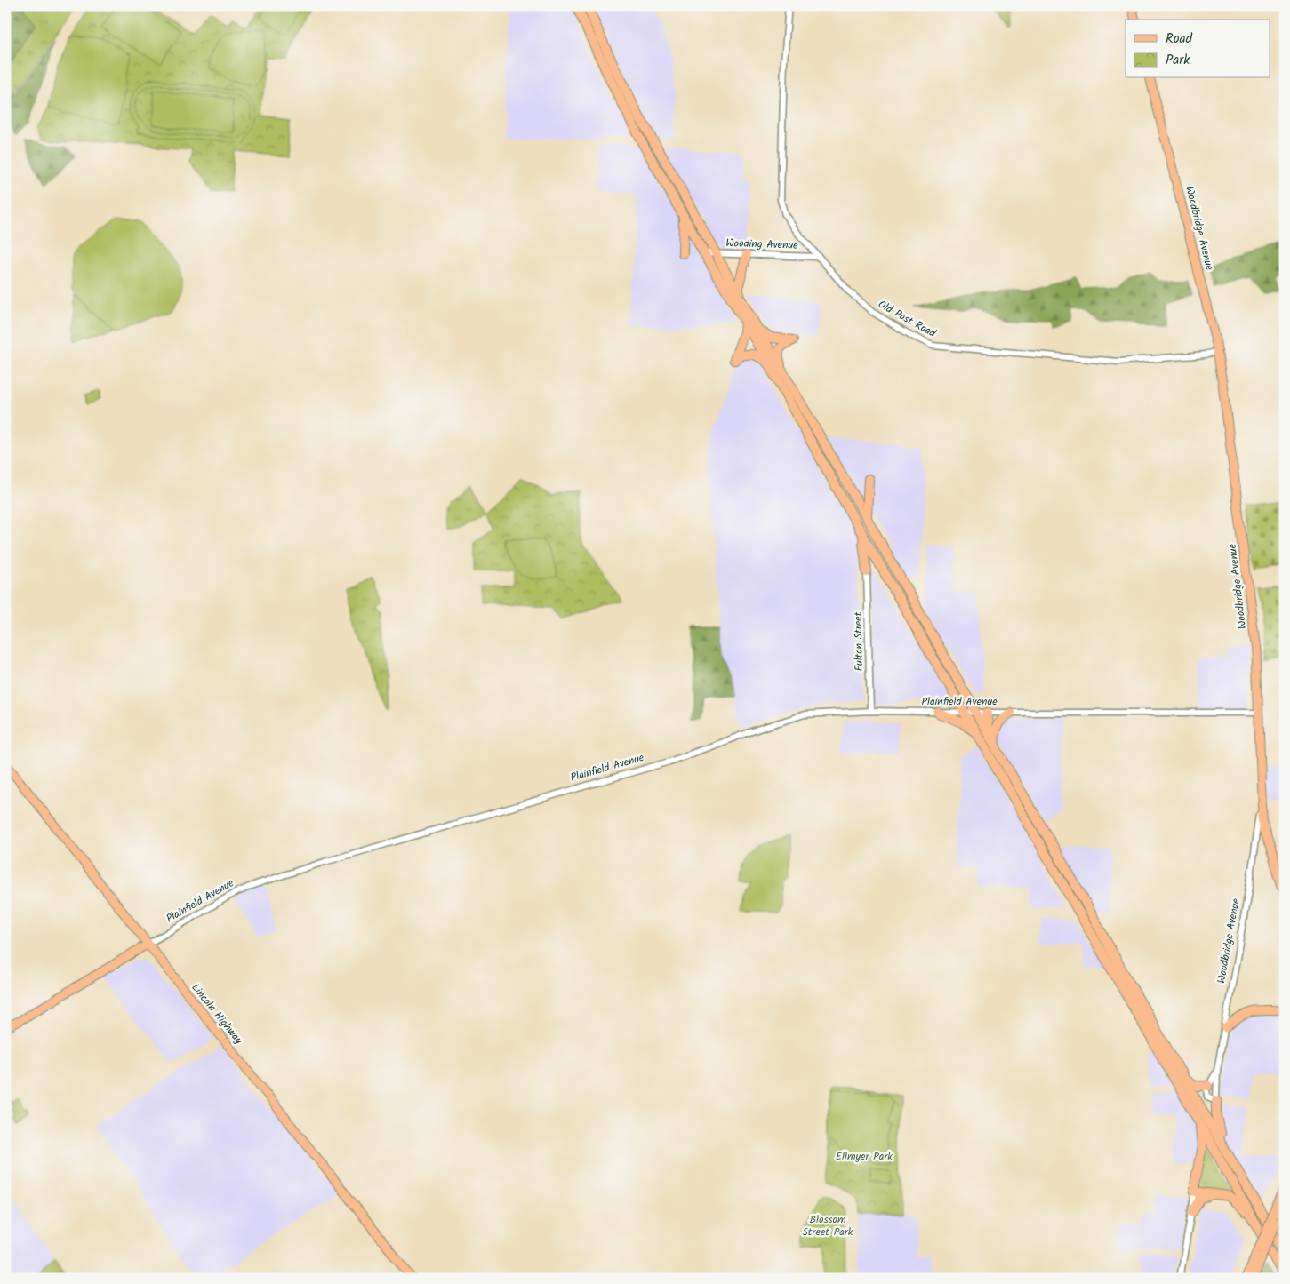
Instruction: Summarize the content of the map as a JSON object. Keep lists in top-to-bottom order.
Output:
{
  "streets": {
    "main road": ["Woodbridge Avenue", "Plainfield Avenue", "Lincoln Highway"],
    "street": ["Wooding Avenue", "Old Post Road", "Fulton Street"]
  },
  "crossings": [
    ["Woodbridge Avenue", "Old Post Road"],
    ["Woodbridge Avenue", "Plainfield Avenue"],
    ["Wooding Avenue", "Old Post Road"],
    ["Fulton Street", "Plainfield Avenue"],
    ["Plainfield Avenue", "Lincoln Highway"]
  ],
  "parks": ["Ellmyer Park", "Blossom Street Park"],
  "legend": ["Road", "Park"]
}
